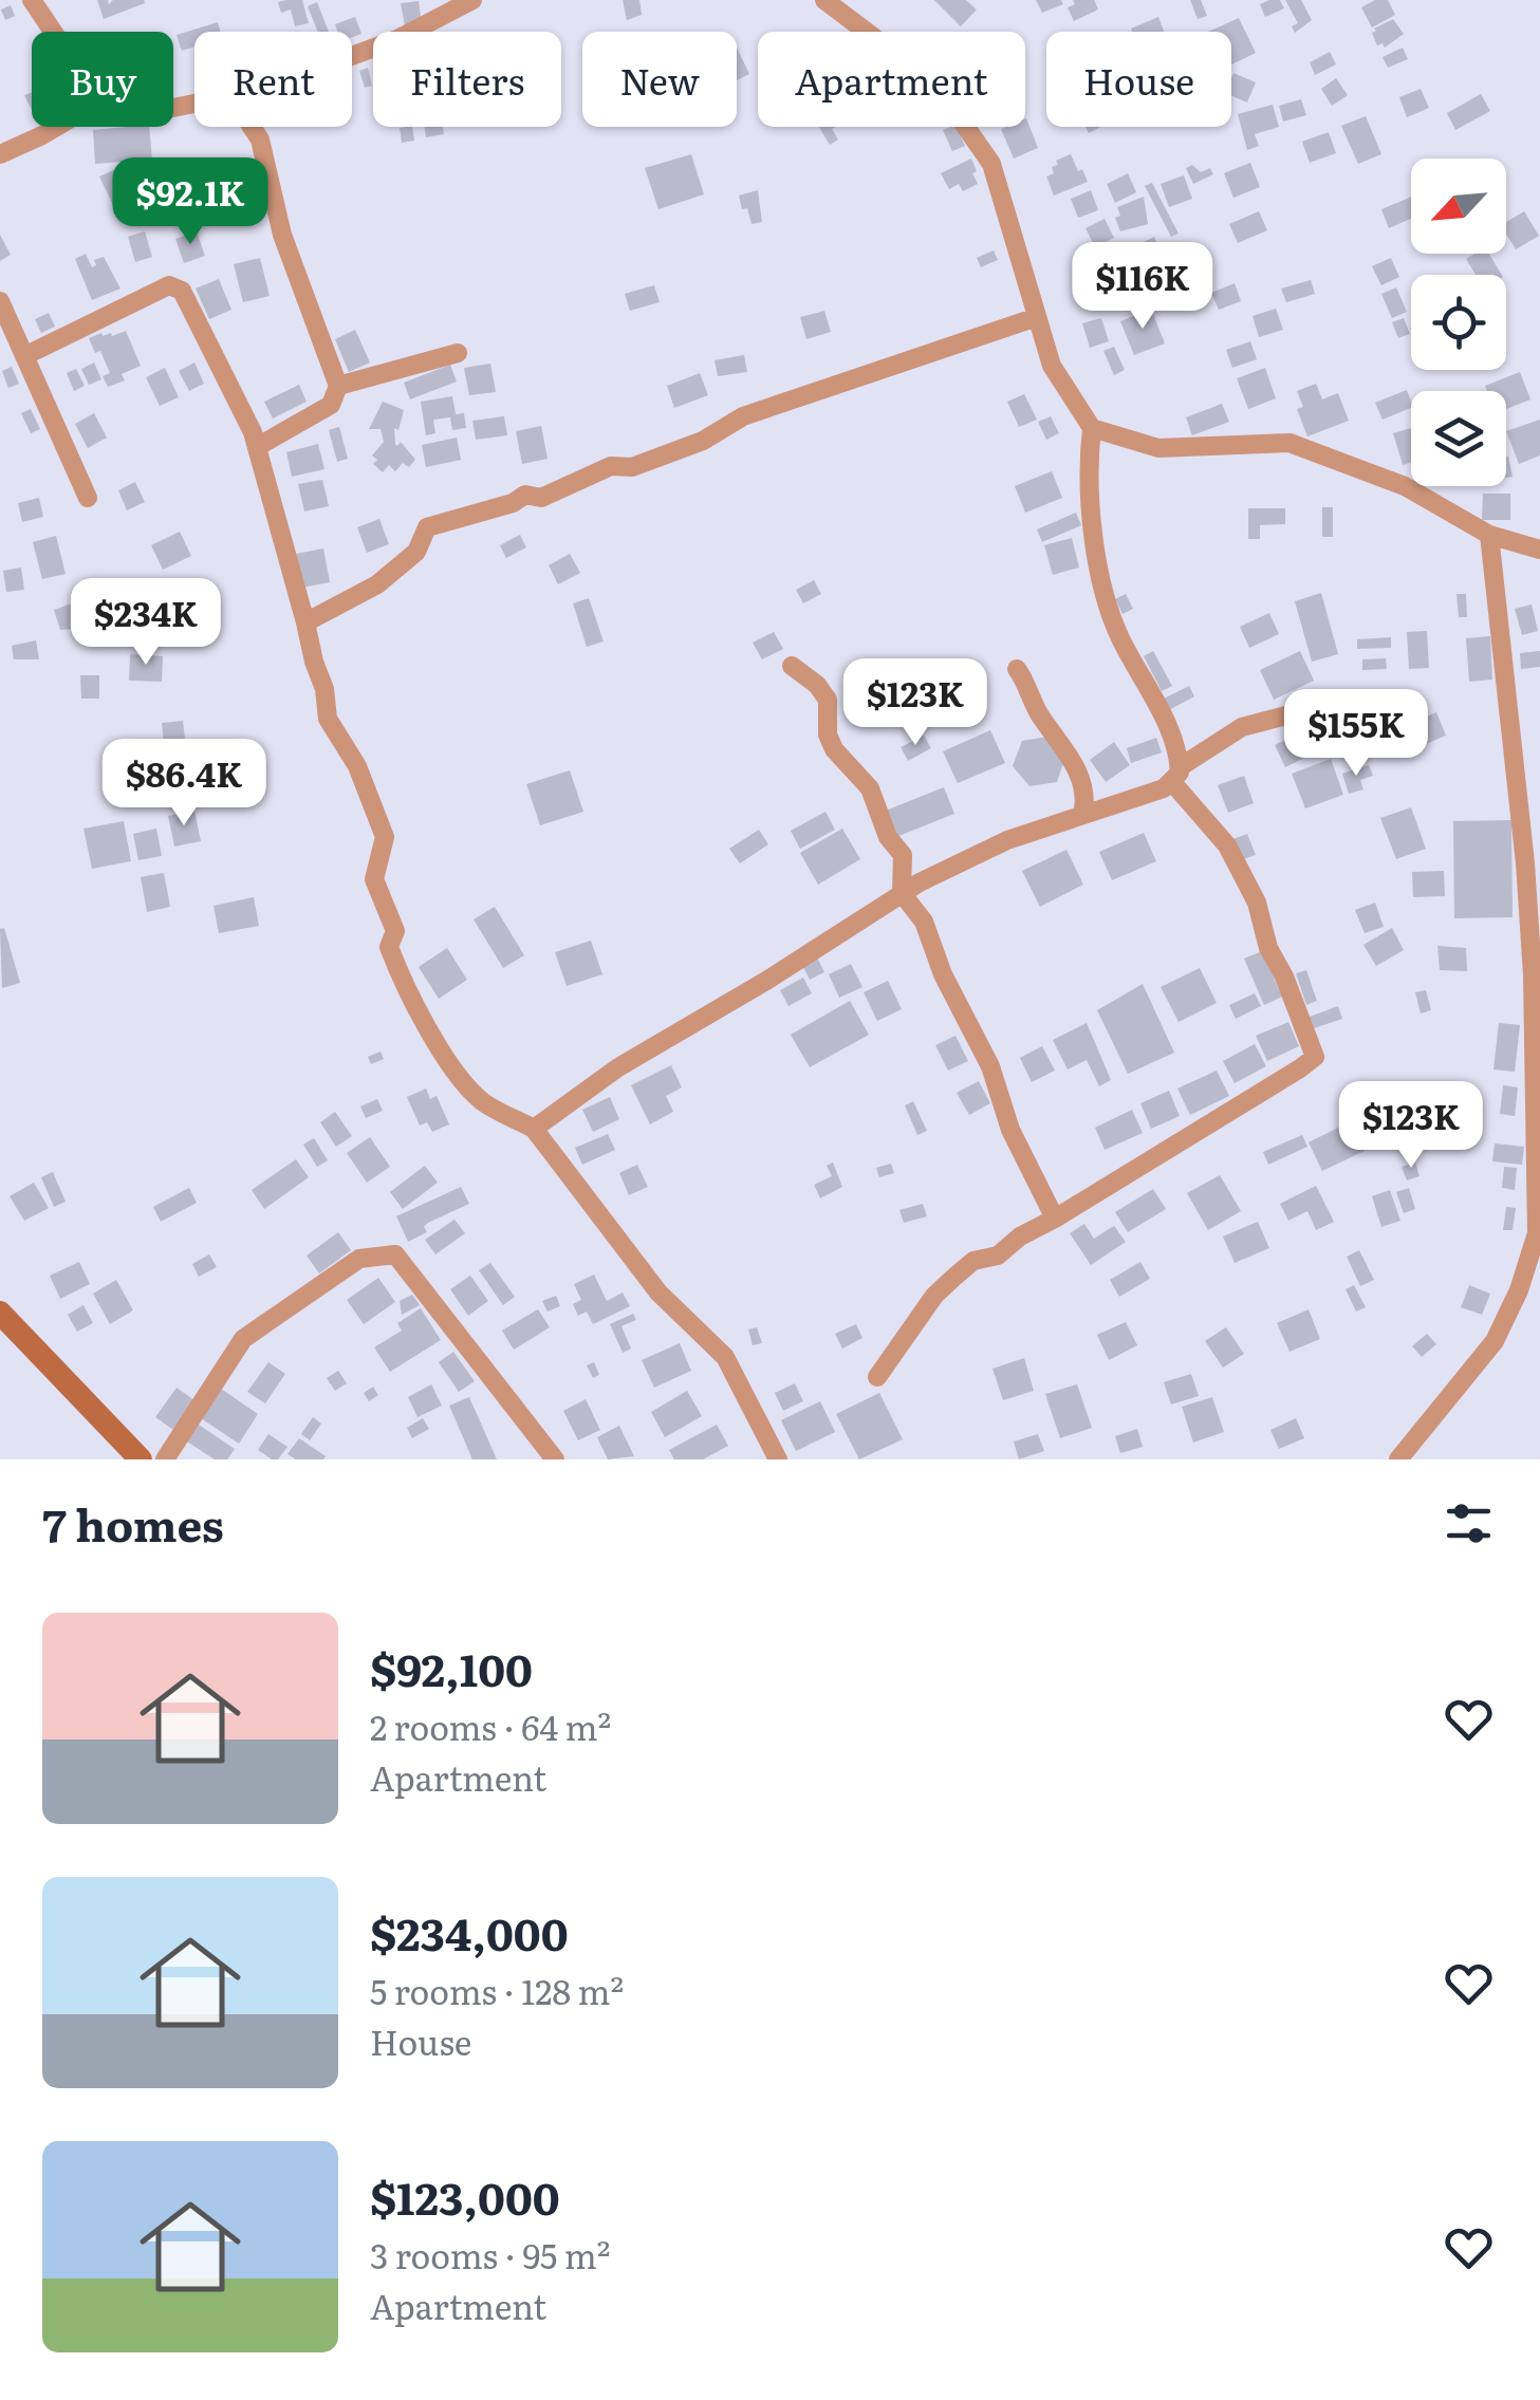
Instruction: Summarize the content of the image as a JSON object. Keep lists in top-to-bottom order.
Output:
{
  "north": "bottom left",
  "page": {
    "chip": [
      "Buy",
      "Rent",
      "Filters",
      "New",
      "Apartment",
      "House"
    ],
    "price": [
      "$92.1K",
      "$116K",
      "$234K",
      "$123K",
      "$155K",
      "$86.4K",
      "$123K"
    ],
    "heading": "7 homes",
    "list": [
      {
        "name": "$92,100",
        "note": "2 rooms · 64 m² · Apartment"
      },
      {
        "name": "$234,000",
        "note": "5 rooms · 128 m² · House"
      },
      {
        "name": "$123,000",
        "note": "3 rooms · 95 m² · Apartment"
      }
    ]
  }
}
